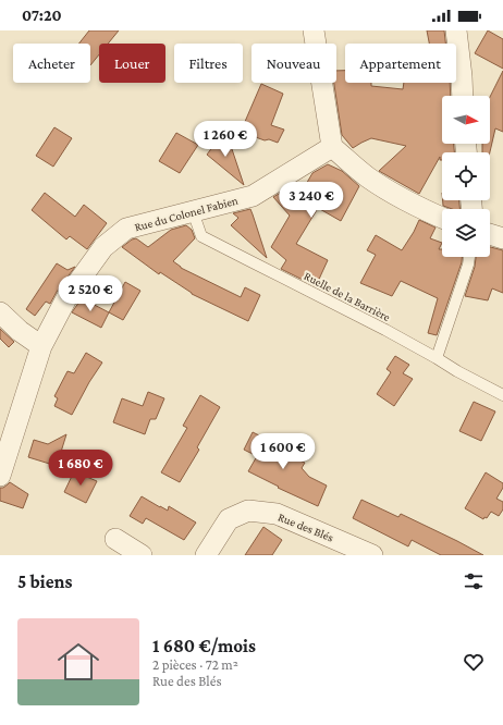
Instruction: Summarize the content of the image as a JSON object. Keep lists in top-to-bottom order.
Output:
{
  "streets": {
    "street": ["Rue du Colonel Fabien", "Rue des Blés"],
    "lane": ["Ruelle de la Barrière"]
  },
  "crossings": [
    ["Rue du Colonel Fabien", "Ruelle de la Barrière"]
  ],
  "north": "right",
  "page": {
    "status": "07:20",
    "chip": [
      "Acheter",
      "Louer",
      "Filtres",
      "Nouveau",
      "Appartement"
    ],
    "price": [
      "1 260 €",
      "3 240 €",
      "2 520 €",
      "1 600 €",
      "1 680 €"
    ],
    "heading": "5 biens",
    "list": [
      {
        "name": "1 680 €/mois",
        "note": "2 pièces · 72 m² · Rue des Blés"
      }
    ]
  }
}
